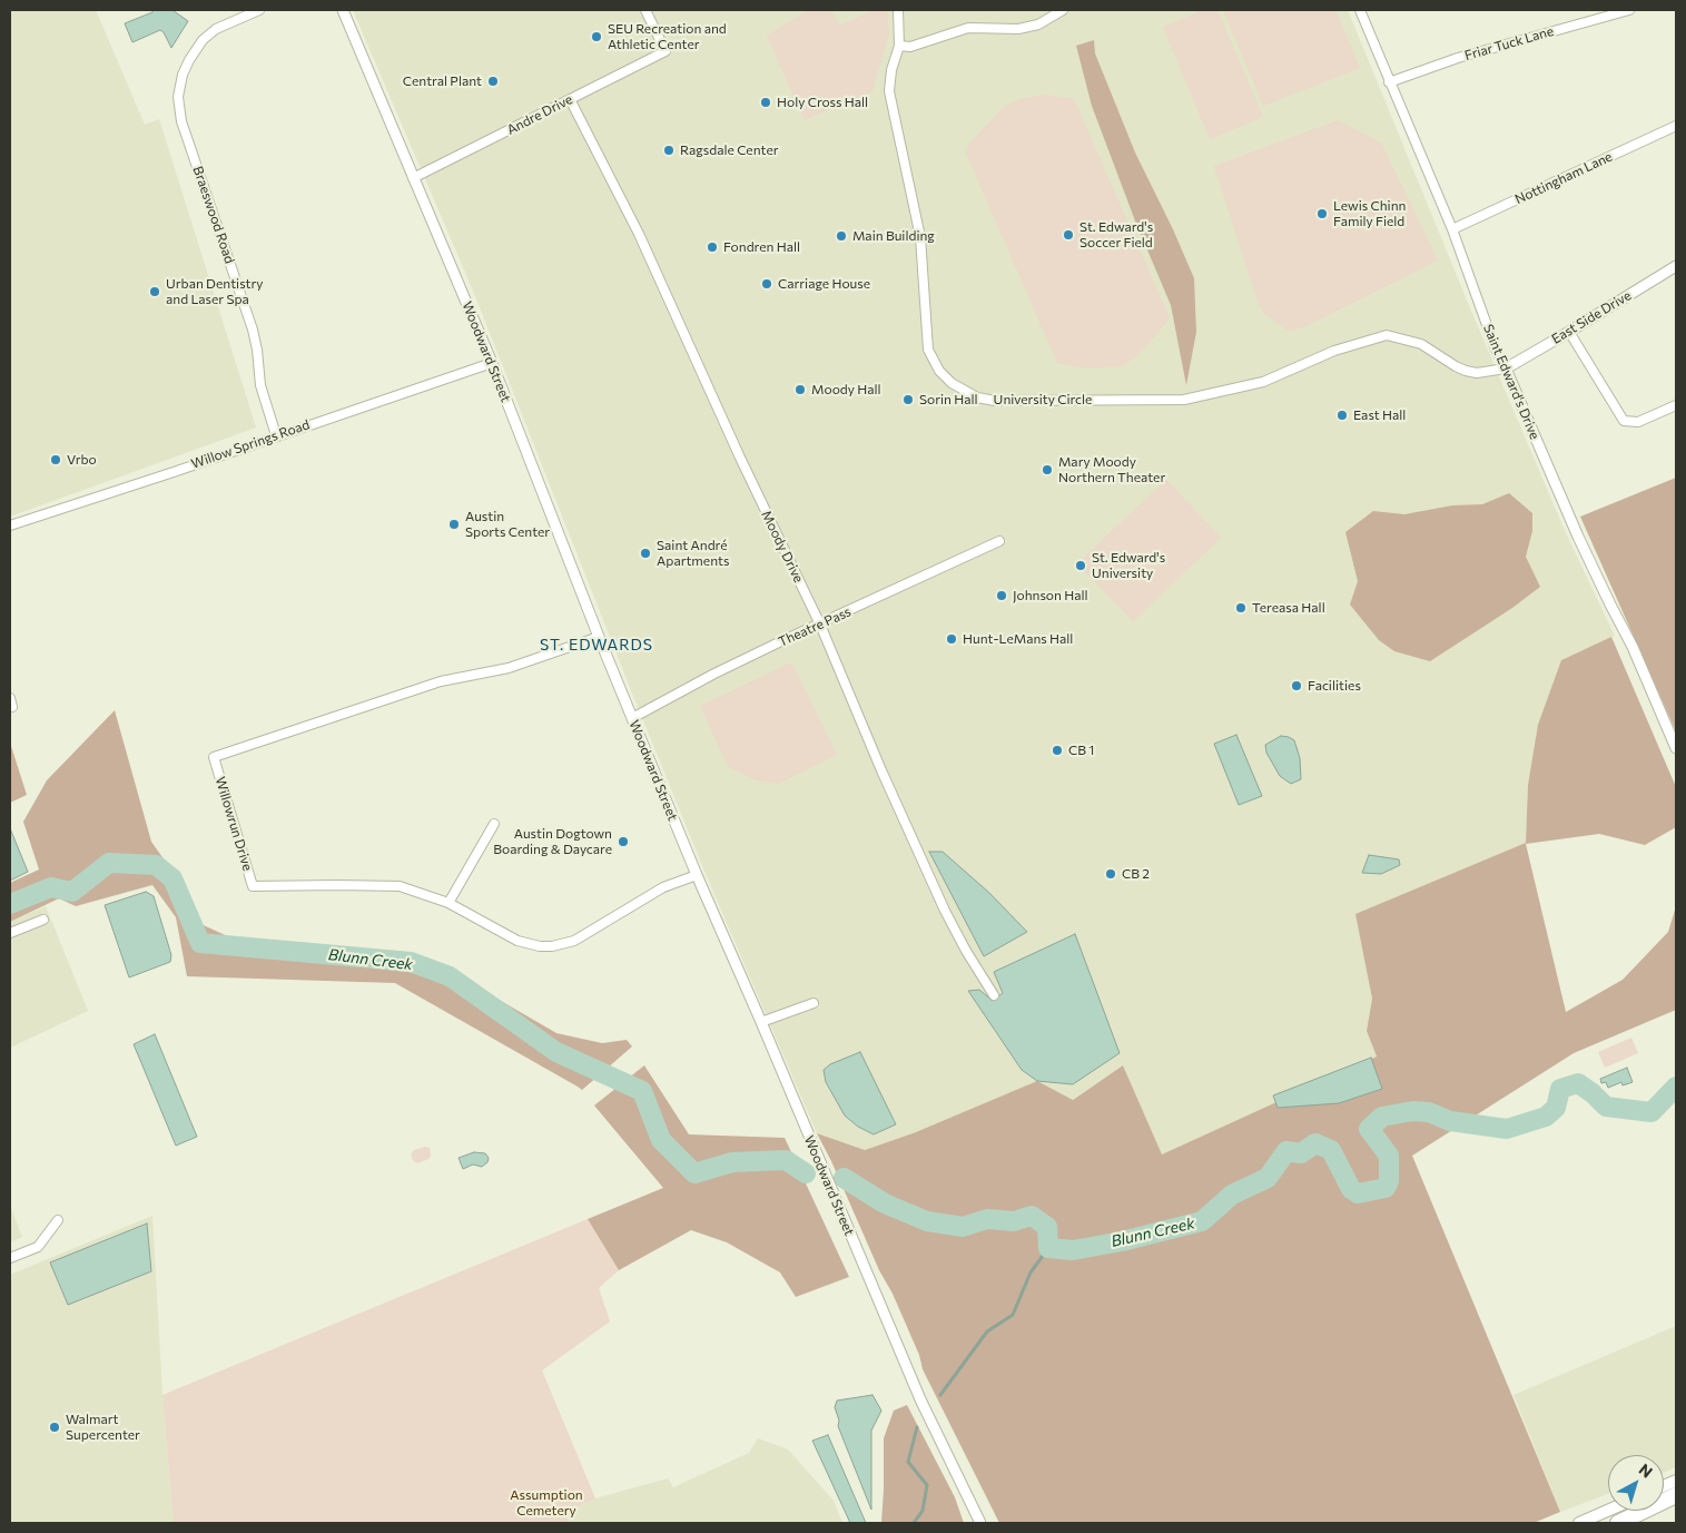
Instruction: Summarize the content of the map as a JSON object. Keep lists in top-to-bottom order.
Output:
{
  "streets": {
    "street": [
      "Friar Tuck Lane",
      "Andre Drive",
      "Nottingham Lane",
      "Braeswood Road",
      "East Side Drive",
      "Woodward Street",
      "Saint Edward's Drive",
      "University Circle",
      "Willow Springs Road",
      "Moody Drive",
      "Theatre Pass",
      "Willowrun Drive"
    ]
  },
  "crossings": [
    ["Friar Tuck Lane", "Saint Edward's Drive"],
    ["Andre Drive", "Woodward Street"],
    ["Andre Drive", "Moody Drive"],
    ["Nottingham Lane", "Saint Edward's Drive"],
    ["Braeswood Road", "Willow Springs Road"],
    ["East Side Drive", "Saint Edward's Drive"],
    ["East Side Drive", "University Circle"],
    ["Woodward Street", "Willow Springs Road"],
    ["Woodward Street", "Theatre Pass"],
    ["Woodward Street", "Willowrun Drive"],
    ["Saint Edward's Drive", "University Circle"],
    ["Moody Drive", "Theatre Pass"]
  ],
  "districts": ["ST. EDWARDS"],
  "water": ["Blunn Creek"],
  "parks": ["Assumption Cemetery"],
  "places": [
    "SEU Recreation and Athletic Center",
    "Central Plant",
    "Holy Cross Hall",
    "Ragsdale Center",
    "Lewis Chinn Family Field",
    "St. Edward's Soccer Field",
    "Main Building",
    "Fondren Hall",
    "Carriage House",
    "Urban Dentistry and Laser Spa",
    "Moody Hall",
    "Sorin Hall",
    "East Hall",
    "Vrbo",
    "Mary Moody Northern Theater",
    "Austin Sports Center",
    "Saint André Apartments",
    "St. Edward's University",
    "Johnson Hall",
    "Tereasa Hall",
    "Hunt-LeMans Hall",
    "Facilities",
    "CB 1",
    "Austin Dogtown Boarding & Daycare",
    "CB 2",
    "Walmart Supercenter"
  ],
  "north": "top right"
}
